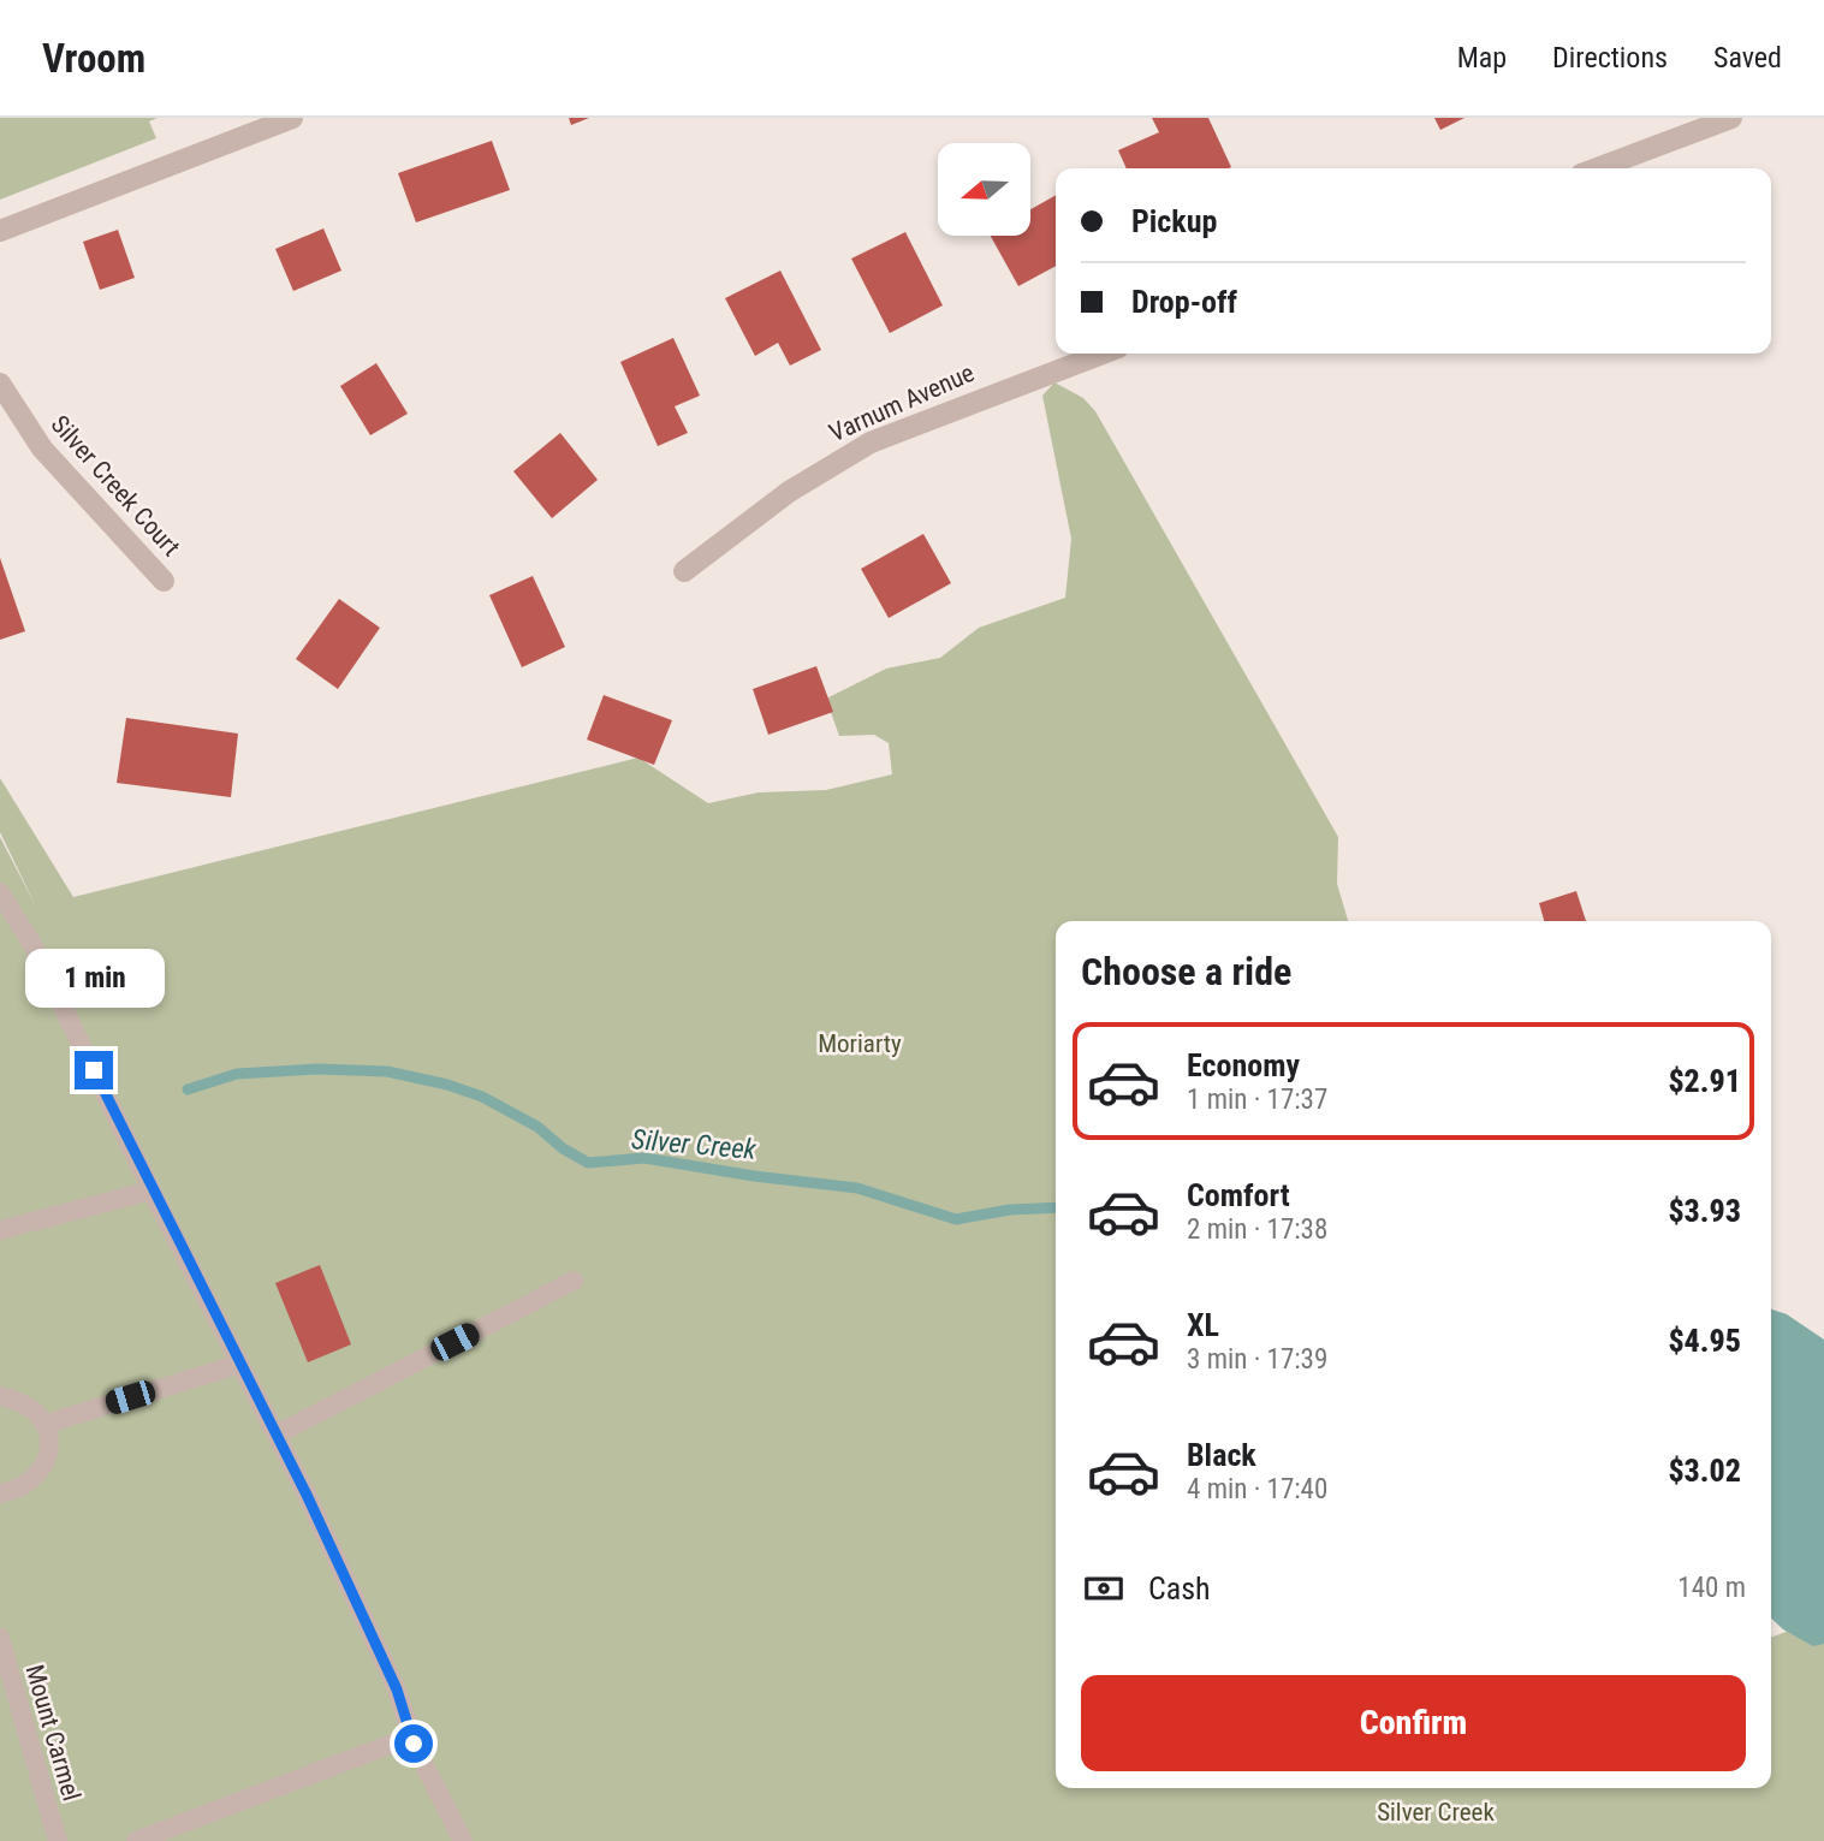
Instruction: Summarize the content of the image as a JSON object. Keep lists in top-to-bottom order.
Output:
{
  "streets": {
    "street": ["Varnum Avenue", "Silver Creek Court"],
    "lane": ["Mount Carmel"]
  },
  "water": ["Silver Creek"],
  "parks": ["Moriarty", "Silver Creek"],
  "north": "left",
  "page": {
    "header": "Vroom",
    "nav": ["Map", "Directions", "Saved"],
    "banner": ["Pickup", "Drop-off"],
    "heading": "Choose a ride",
    "bubble": "1 min",
    "list": [
      {
        "name": "Economy",
        "note": "1 min · 17:37",
        "value": "$2.91"
      },
      {
        "name": "Comfort",
        "note": "2 min · 17:38",
        "value": "$3.93"
      },
      {
        "name": "XL",
        "note": "3 min · 17:39",
        "value": "$4.95"
      },
      {
        "name": "Black",
        "note": "4 min · 17:40",
        "value": "$3.02"
      }
    ],
    "pay": ["Cash", "140 m"],
    "buttons": "Confirm"
  }
}
